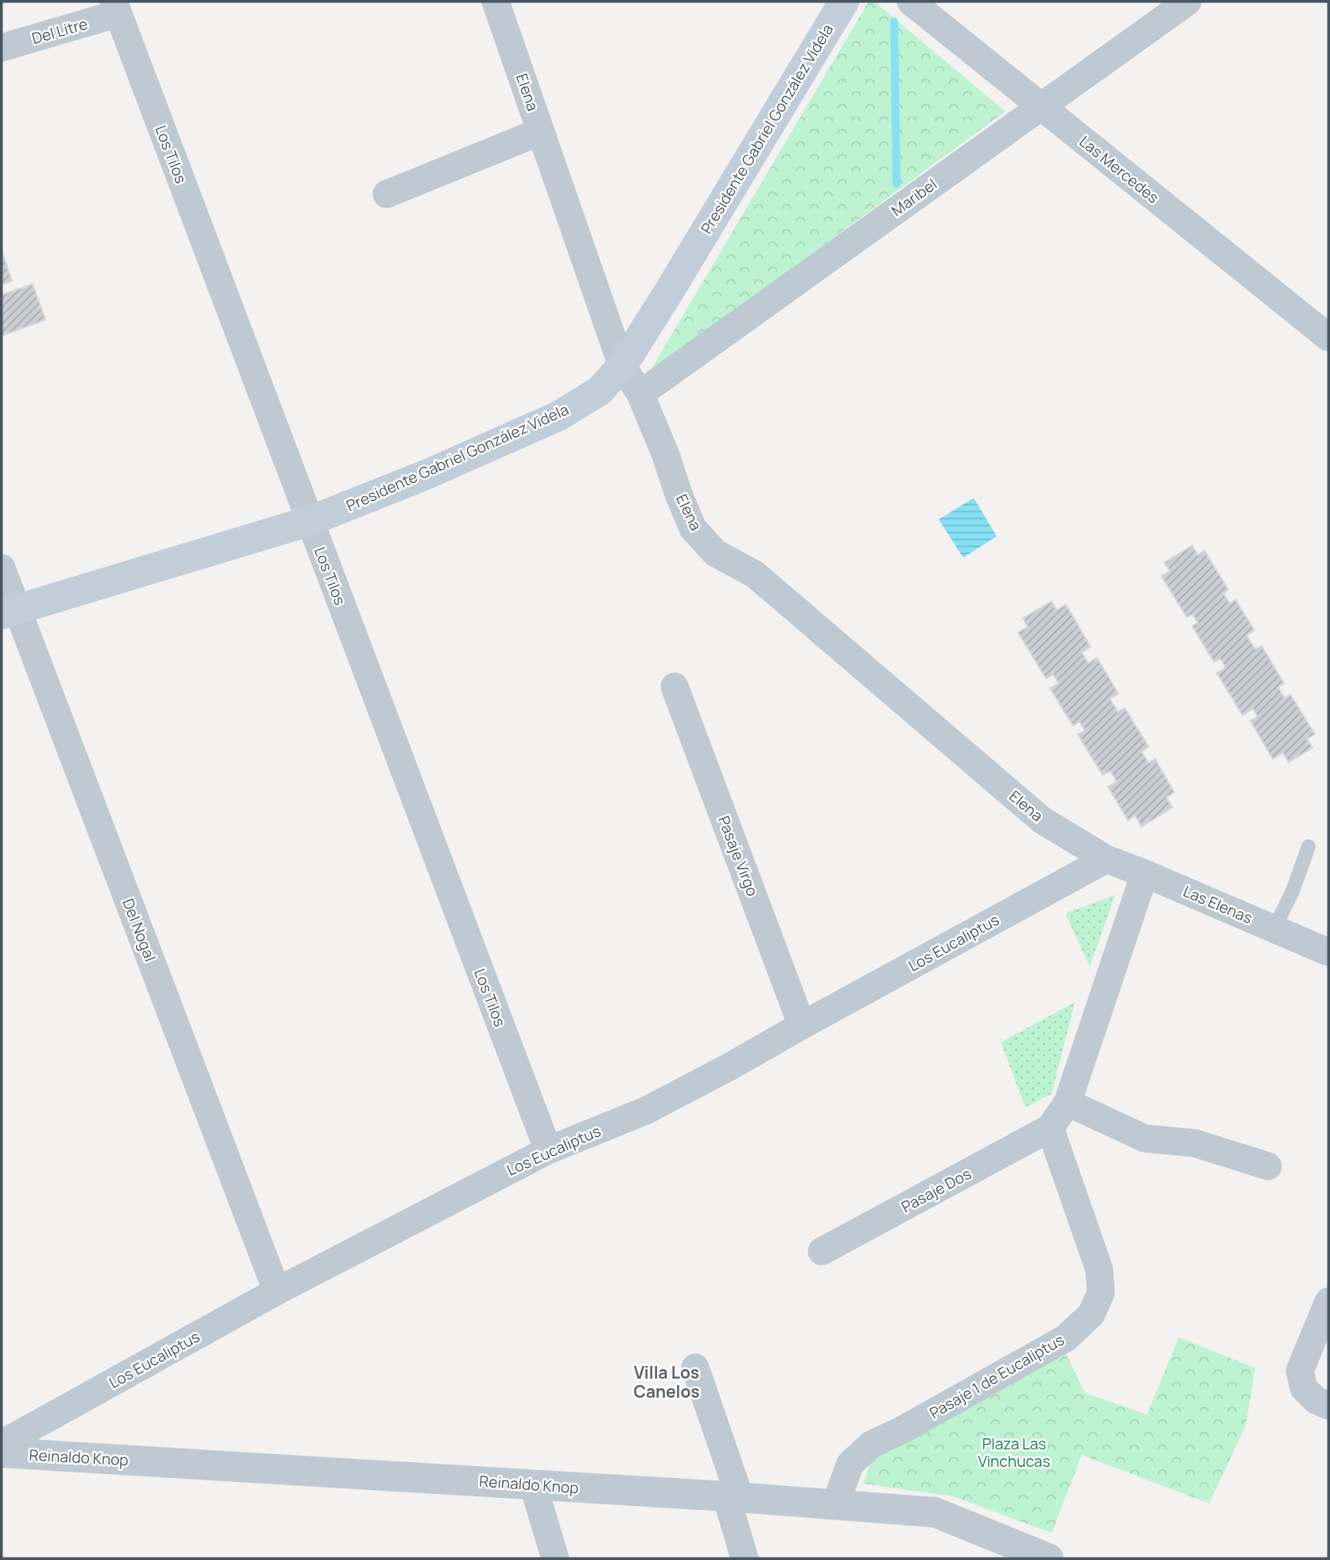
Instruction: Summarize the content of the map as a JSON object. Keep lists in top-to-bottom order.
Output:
{
  "streets": {
    "main road": ["Presidente Gabriel González Videla"],
    "street": [
      "Del Litre",
      "Elena",
      "Los Tilos",
      "Las Mercedes",
      "Maribel",
      "Pasaje Virgo",
      "Las Elenas",
      "Del Nogal",
      "Los Eucaliptus",
      "Pasaje Dos",
      "Pasaje 1 de Eucaliptus",
      "Reinaldo Knop"
    ]
  },
  "crossings": [
    ["Del Litre", "Los Tilos"],
    ["Elena", "Presidente Gabriel González Videla"],
    ["Elena", "Maribel"],
    ["Elena", "Las Elenas"],
    ["Elena", "Los Eucaliptus"],
    ["Presidente Gabriel González Videla", "Los Tilos"],
    ["Presidente Gabriel González Videla", "Del Nogal"],
    ["Los Tilos", "Los Eucaliptus"],
    ["Las Mercedes", "Maribel"],
    ["Pasaje Virgo", "Los Eucaliptus"],
    ["Las Elenas", "Los Eucaliptus"],
    ["Del Nogal", "Los Eucaliptus"],
    ["Pasaje Dos", "Pasaje 1 de Eucaliptus"],
    ["Pasaje 1 de Eucaliptus", "Reinaldo Knop"]
  ],
  "districts": ["Villa Los Canelos"],
  "parks": ["Plaza Las Vinchucas"]
}
